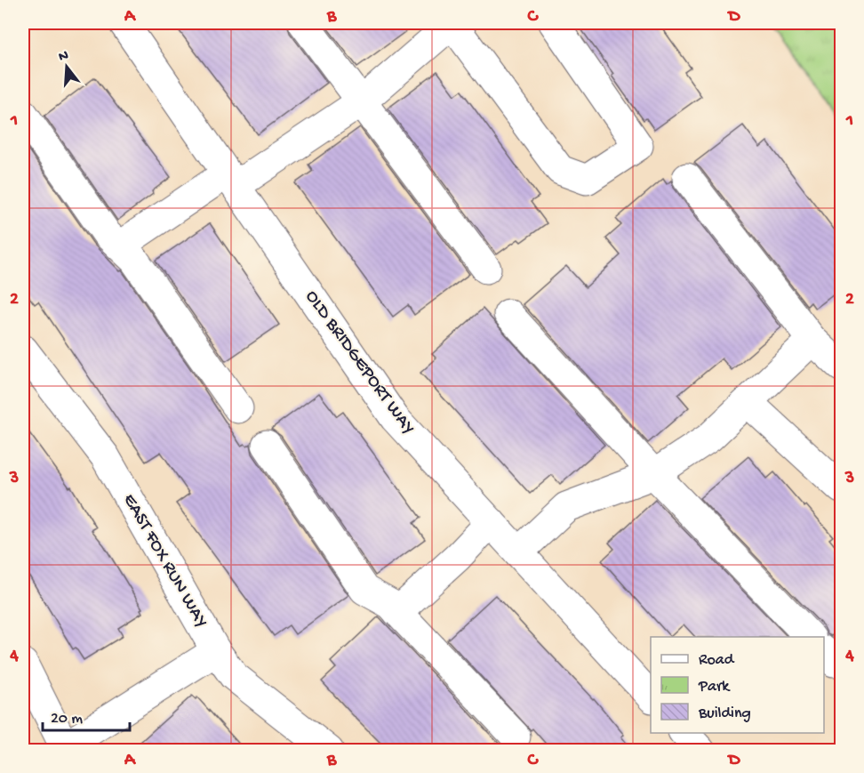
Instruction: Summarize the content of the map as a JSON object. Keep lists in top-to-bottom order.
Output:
{
  "streets": {
    "street": ["OLD BRIDGEPORT WAY", "EAST FOX RUN WAY"]
  },
  "legend": ["Road", "Park", "Building"],
  "scale_bar": "20 m",
  "north": "top",
  "grid": {
    "columns": [
      "A",
      "B",
      "C",
      "D"
    ],
    "rows": [
      "1",
      "2",
      "3",
      "4"
    ]
  }
}
